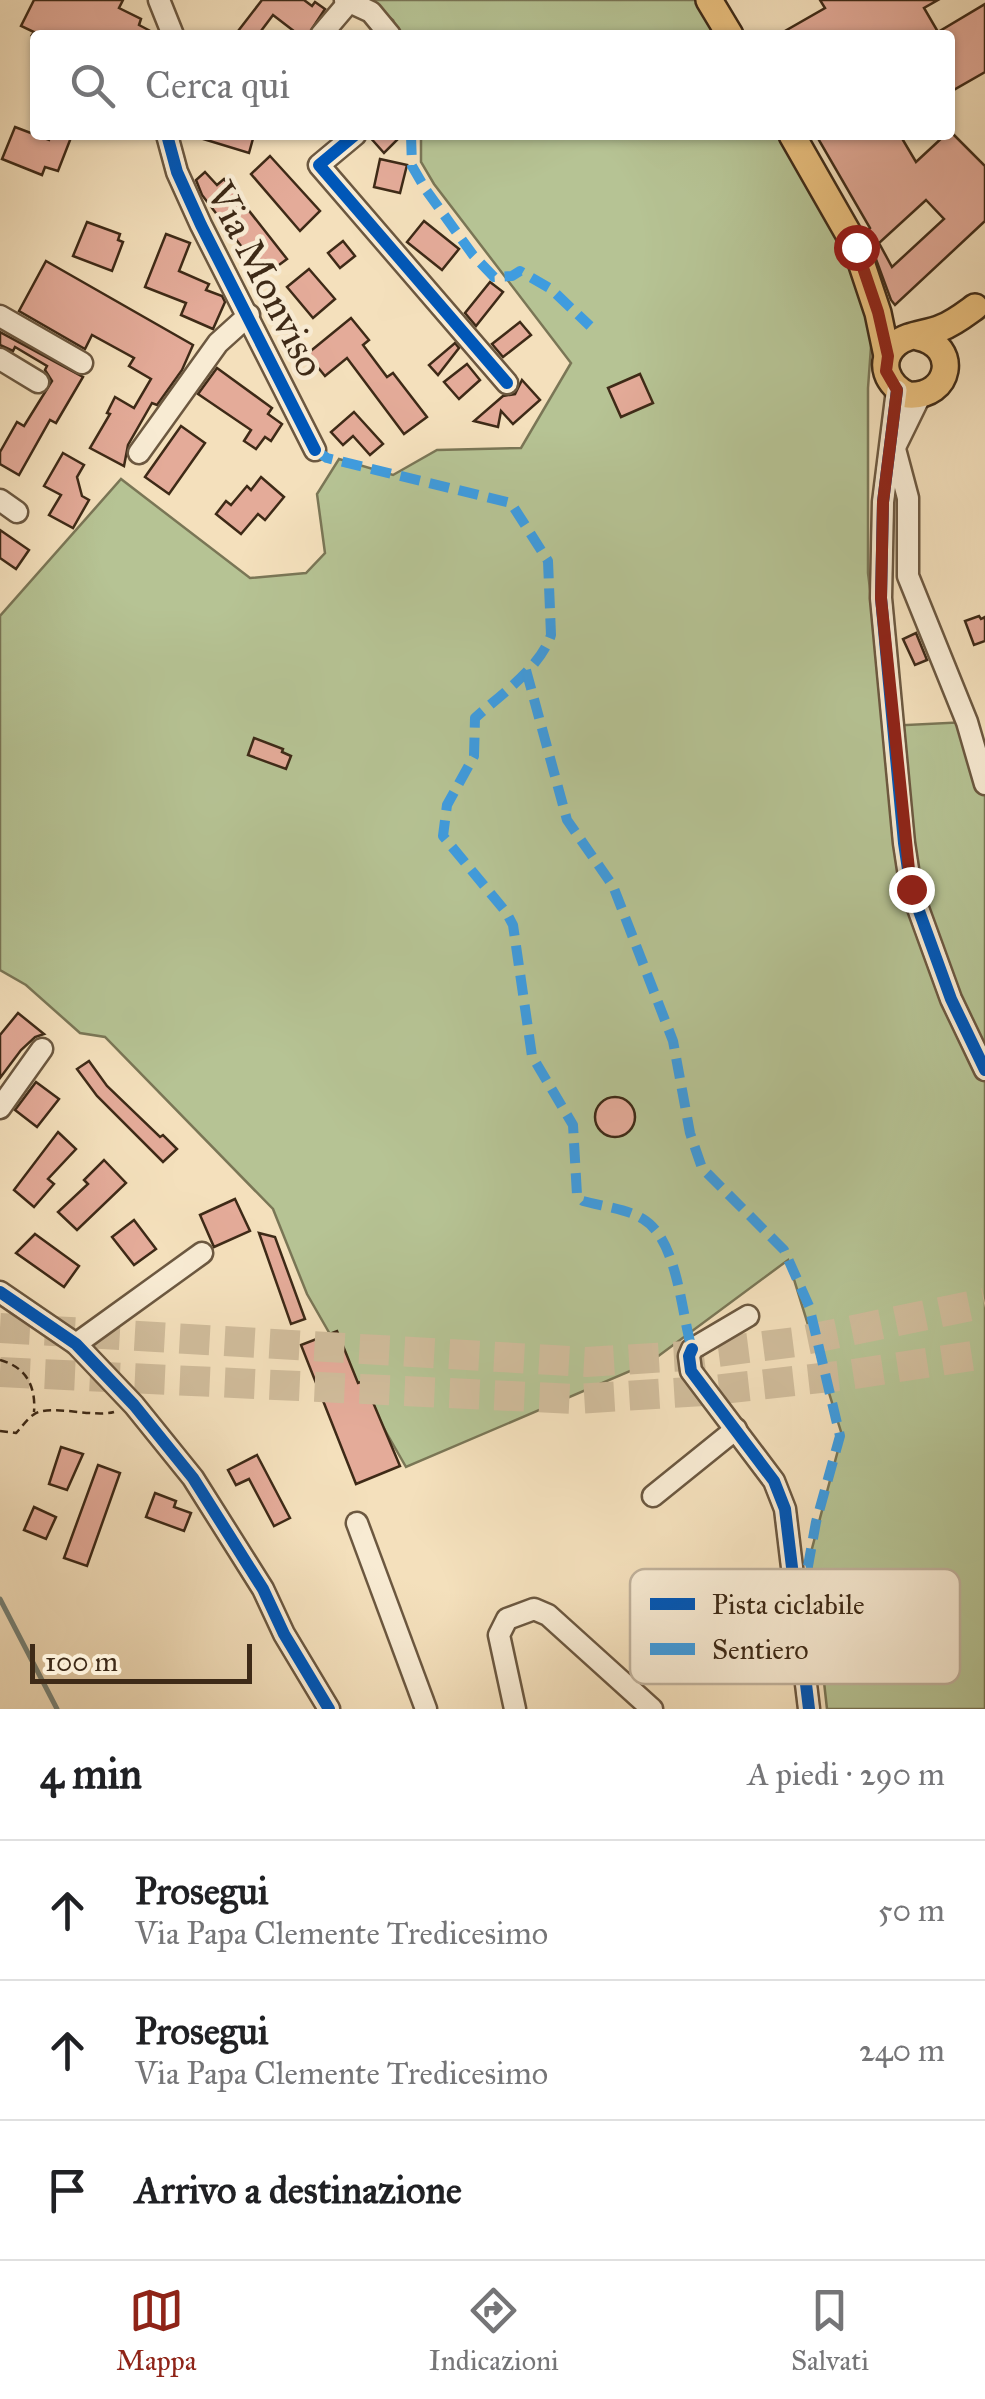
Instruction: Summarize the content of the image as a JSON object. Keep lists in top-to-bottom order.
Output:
{
  "streets": {
    "street": ["Via Monviso"]
  },
  "legend": ["Pista ciclabile", "Sentiero"],
  "scale_bar": "100 m",
  "page": {
    "search": "Cerca qui",
    "scale": "100 m",
    "heading": ["4 min", "A piedi · 290 m"],
    "list": [
      ["Prosegui", "Via Papa Clemente Tredicesimo", "50 m"],
      ["Prosegui", "Via Papa Clemente Tredicesimo", "240 m"],
      "Arrivo a destinazione"
    ],
    "nav": ["Mappa", "Indicazioni", "Salvati"]
  }
}
